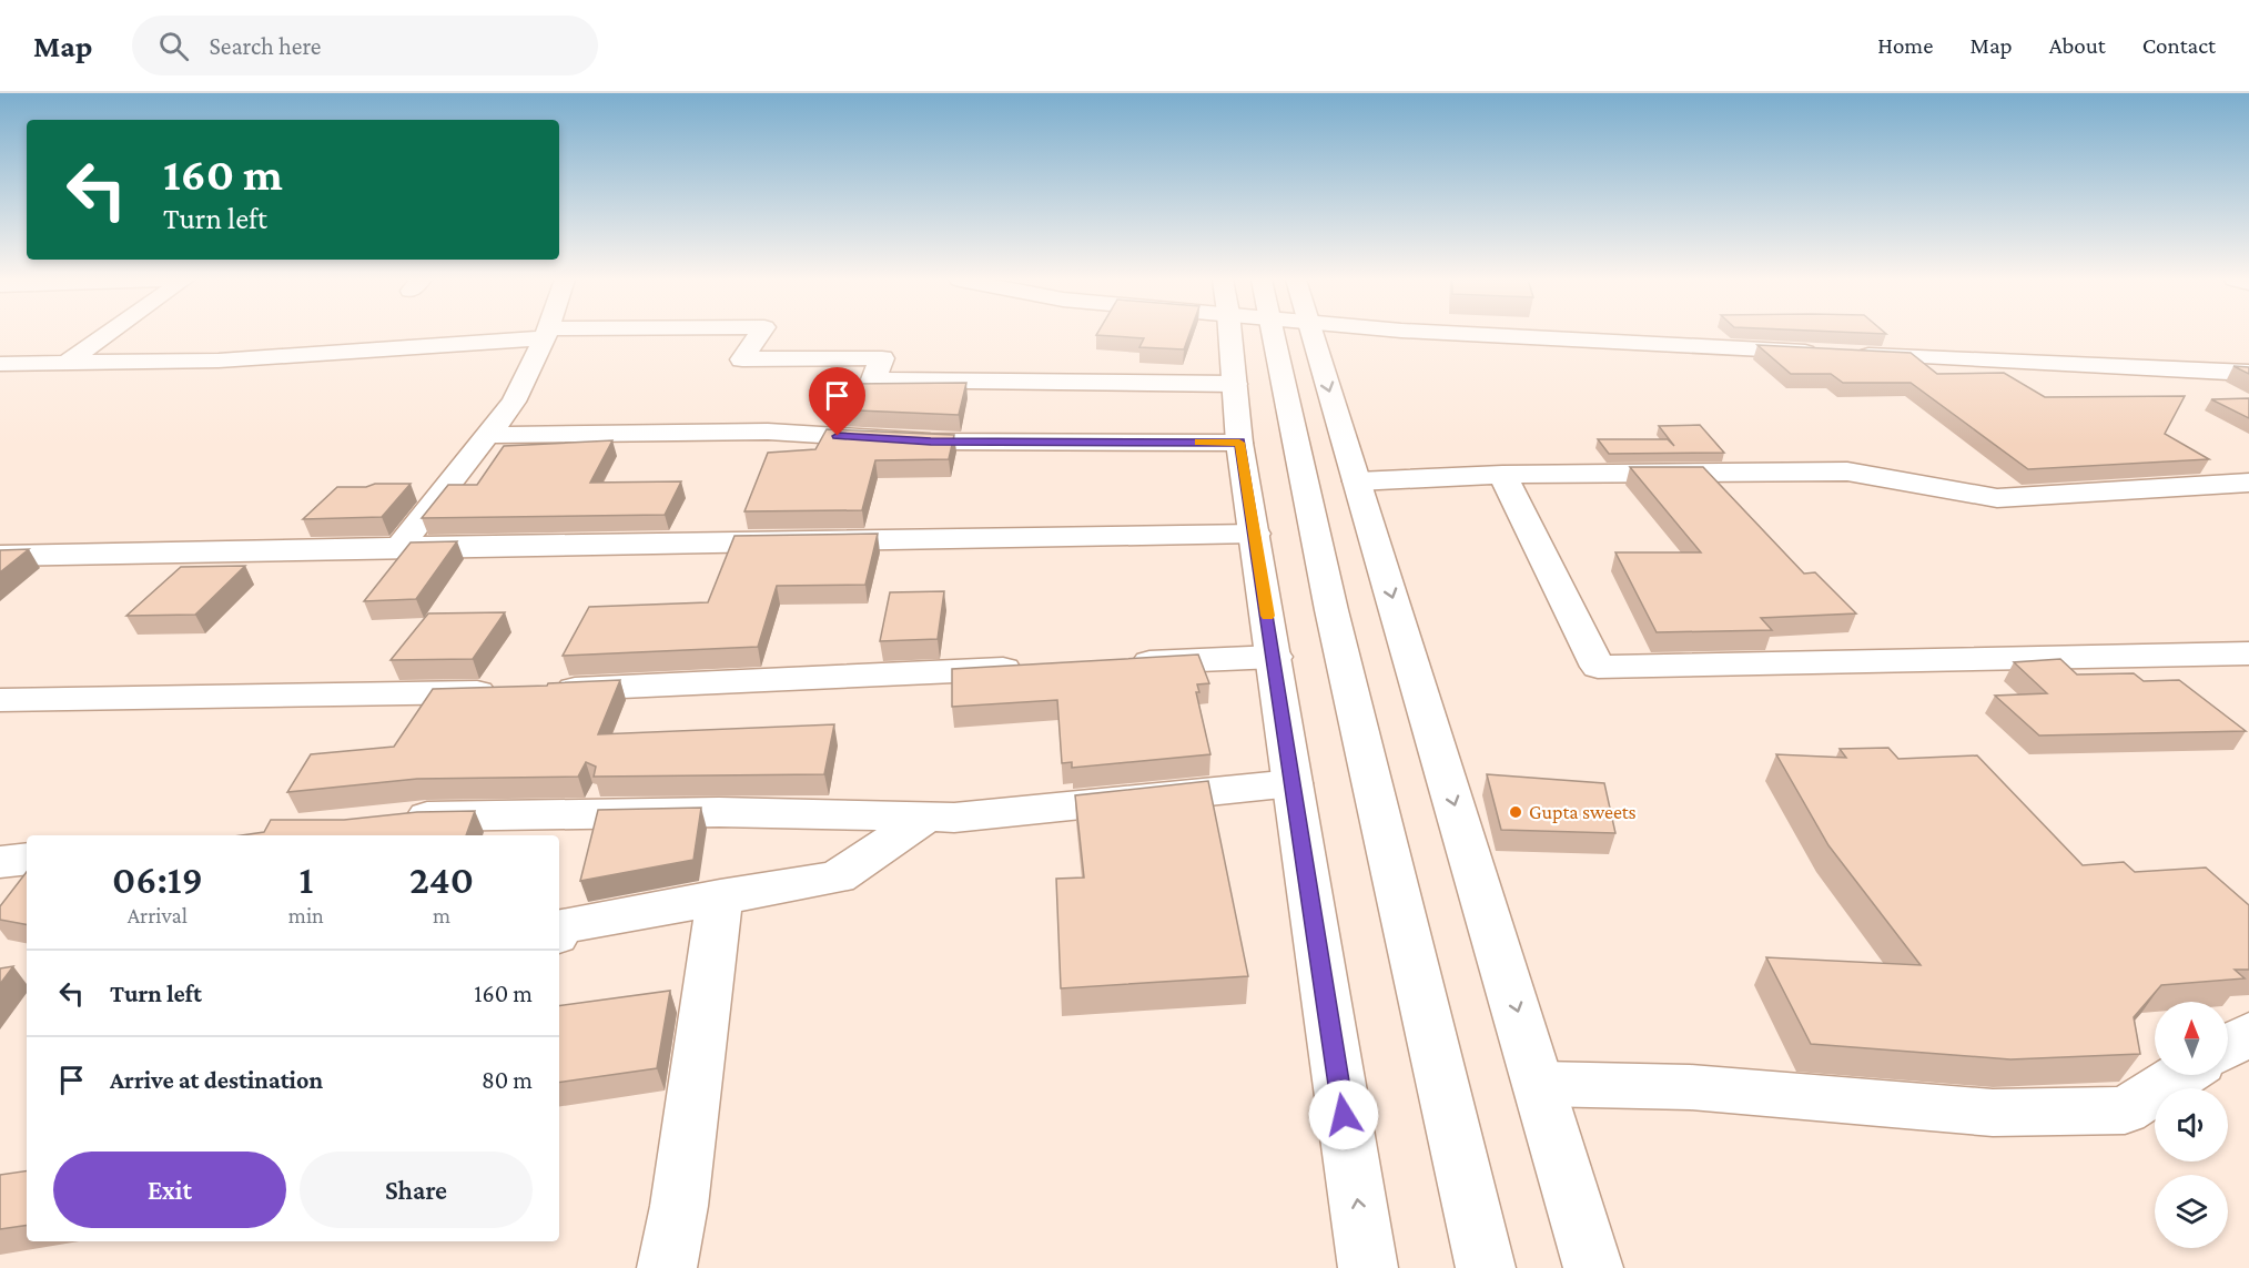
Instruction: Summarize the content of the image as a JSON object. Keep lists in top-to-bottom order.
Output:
{
  "places": ["Gupta sweets"],
  "north": "top",
  "page": {
    "header": "Map",
    "search": "Search here",
    "nav": [
      "Home",
      "Map",
      "About",
      "Contact"
    ],
    "turn": ["160 m", "Turn left"],
    "eta": [
      "06:19",
      "Arrival",
      "1",
      "min",
      "240",
      "m"
    ],
    "list": [
      {
        "name": "Turn left",
        "value": "160 m"
      },
      {
        "name": "Arrive at destination",
        "value": "80 m"
      }
    ],
    "buttons": ["Exit", "Share"]
  }
}
